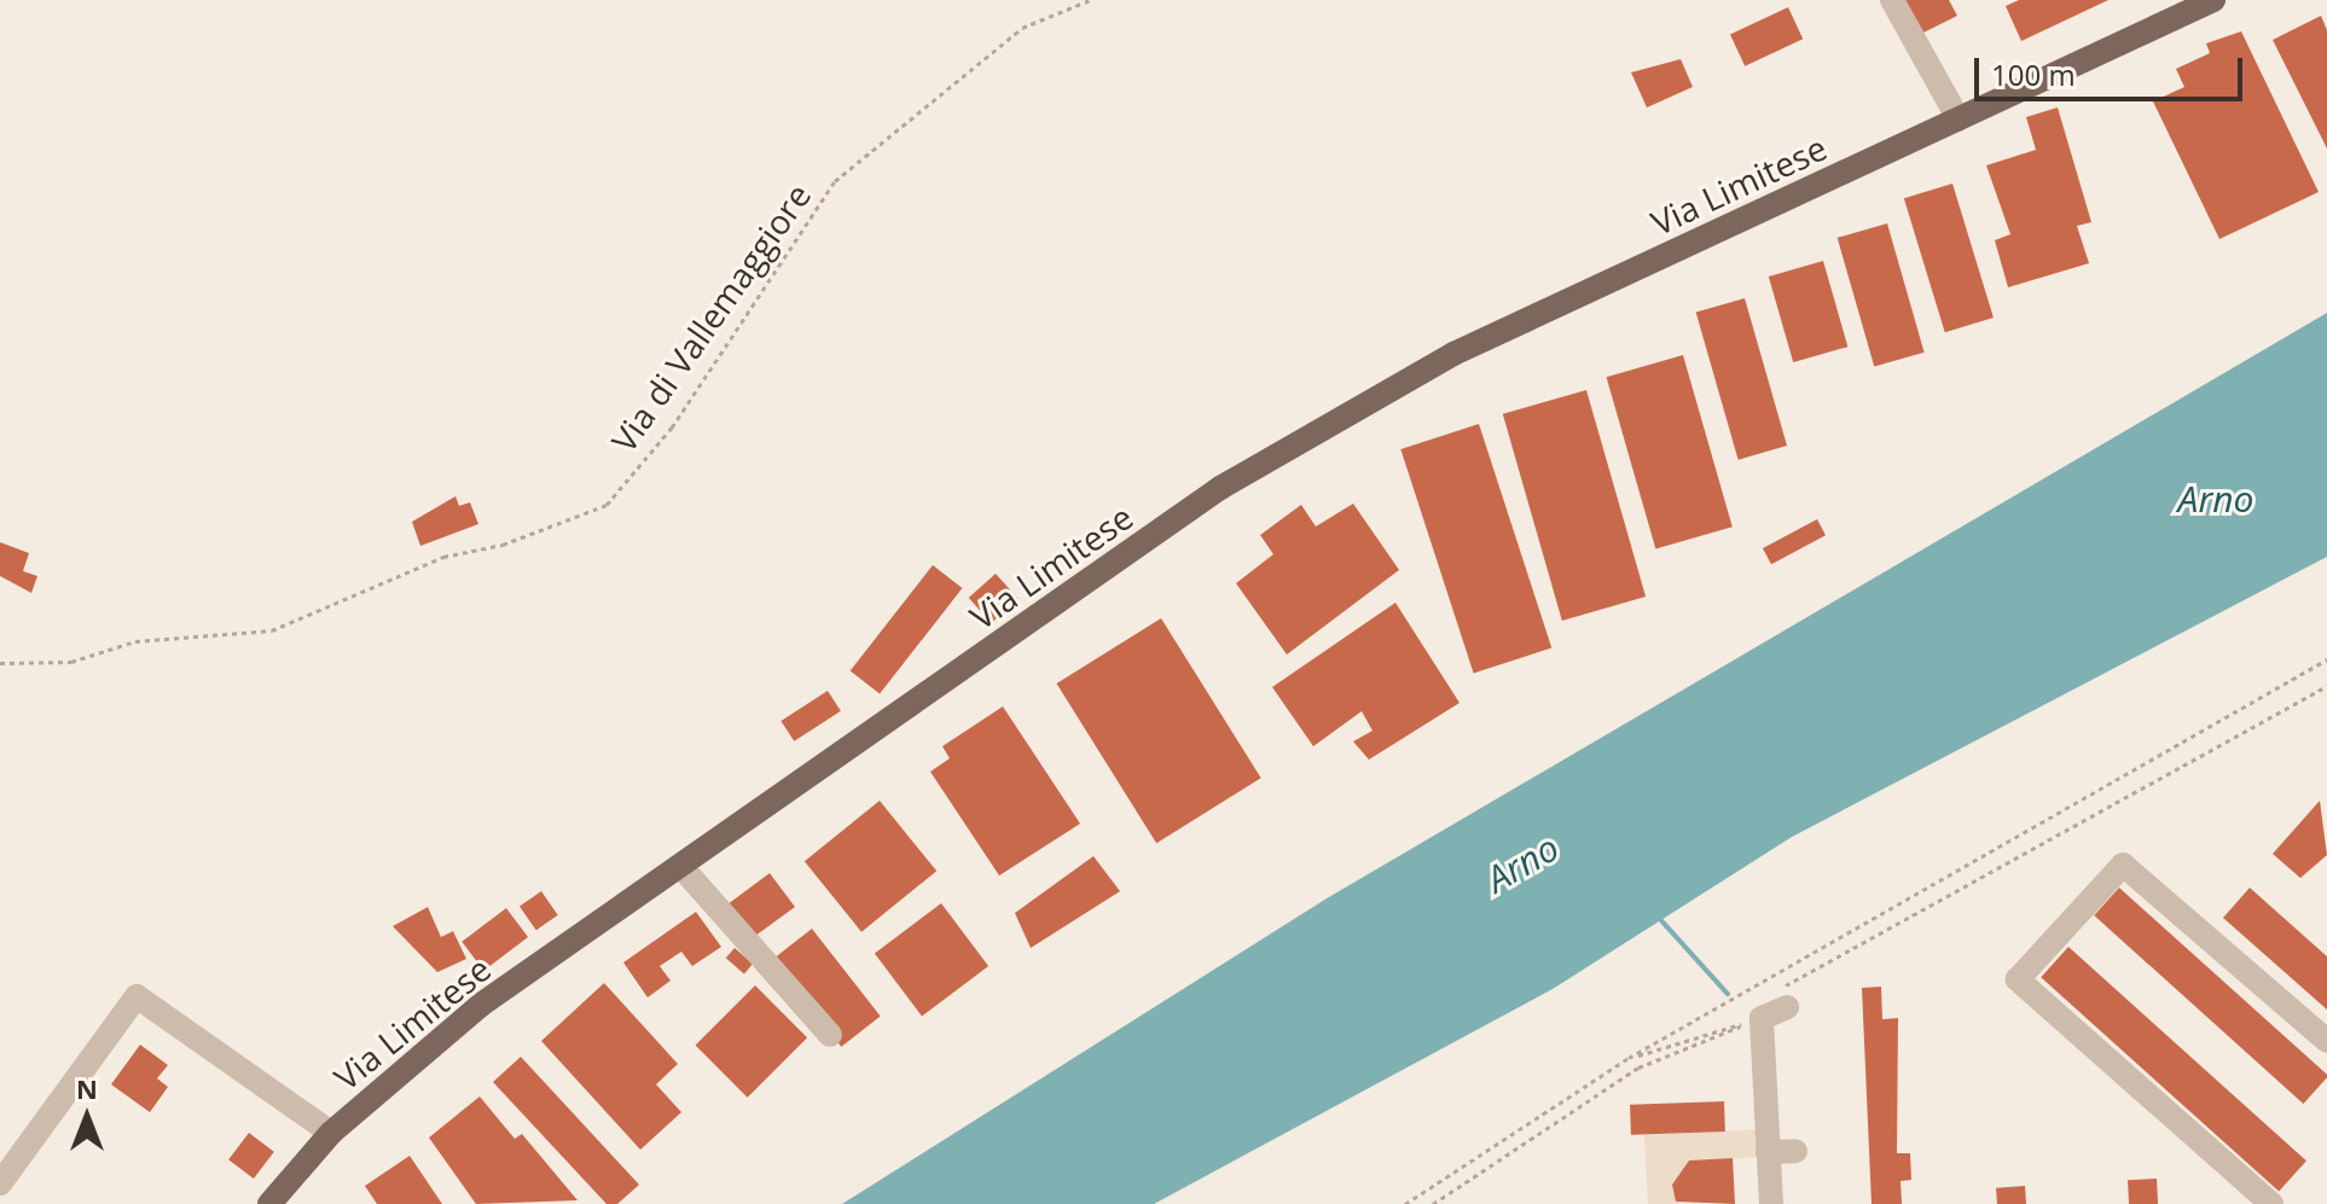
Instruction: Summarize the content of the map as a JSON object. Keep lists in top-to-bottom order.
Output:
{
  "streets": {
    "main road": ["Via Limitese"],
    "path": ["Via di Vallemaggiore"]
  },
  "water": ["Arno"],
  "scale_bar": "100 m",
  "north": "top"
}
